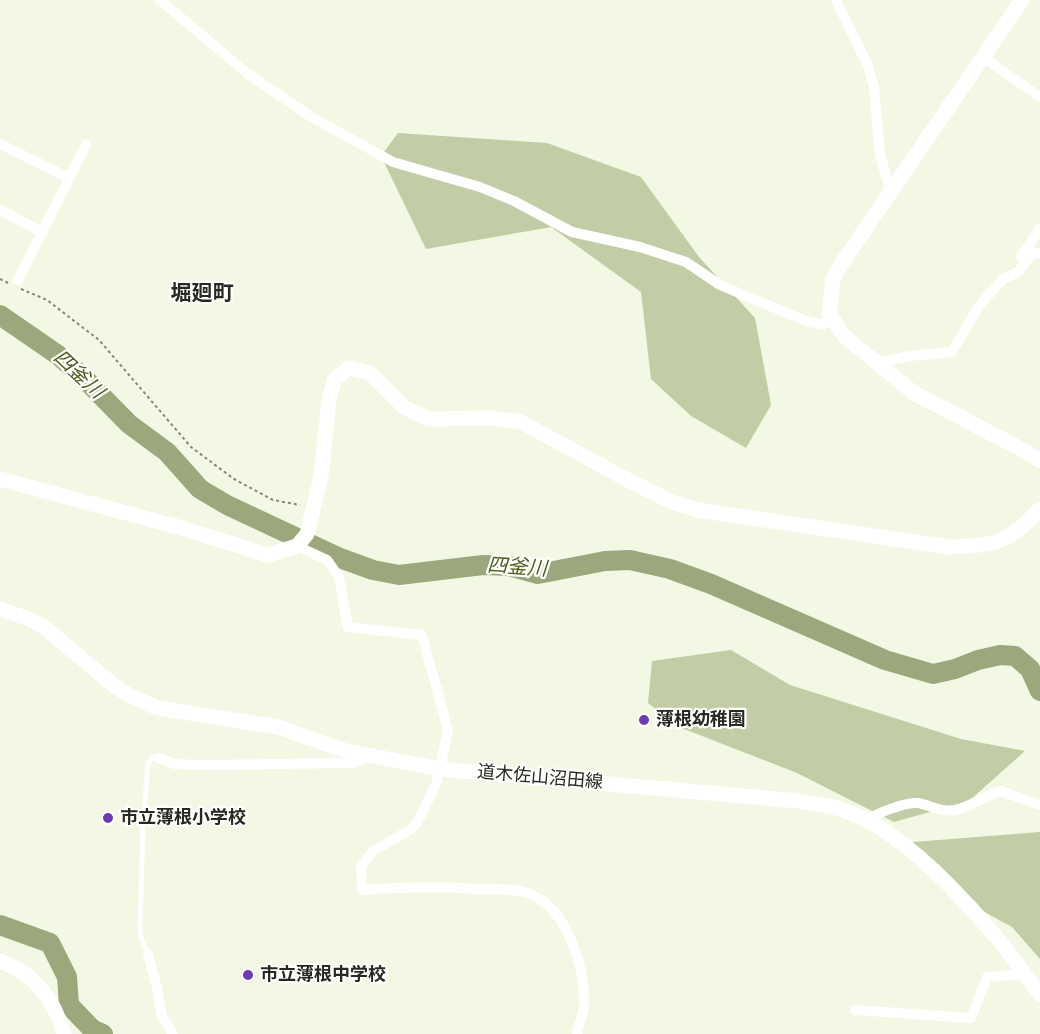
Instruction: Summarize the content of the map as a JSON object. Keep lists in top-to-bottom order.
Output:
{
  "streets": {
    "street": ["道木佐山沼田線"]
  },
  "districts": ["堀廻町"],
  "water": ["四釜川"],
  "places": ["薄根幼稚園", "市立薄根小学校", "市立薄根中学校"]
}
